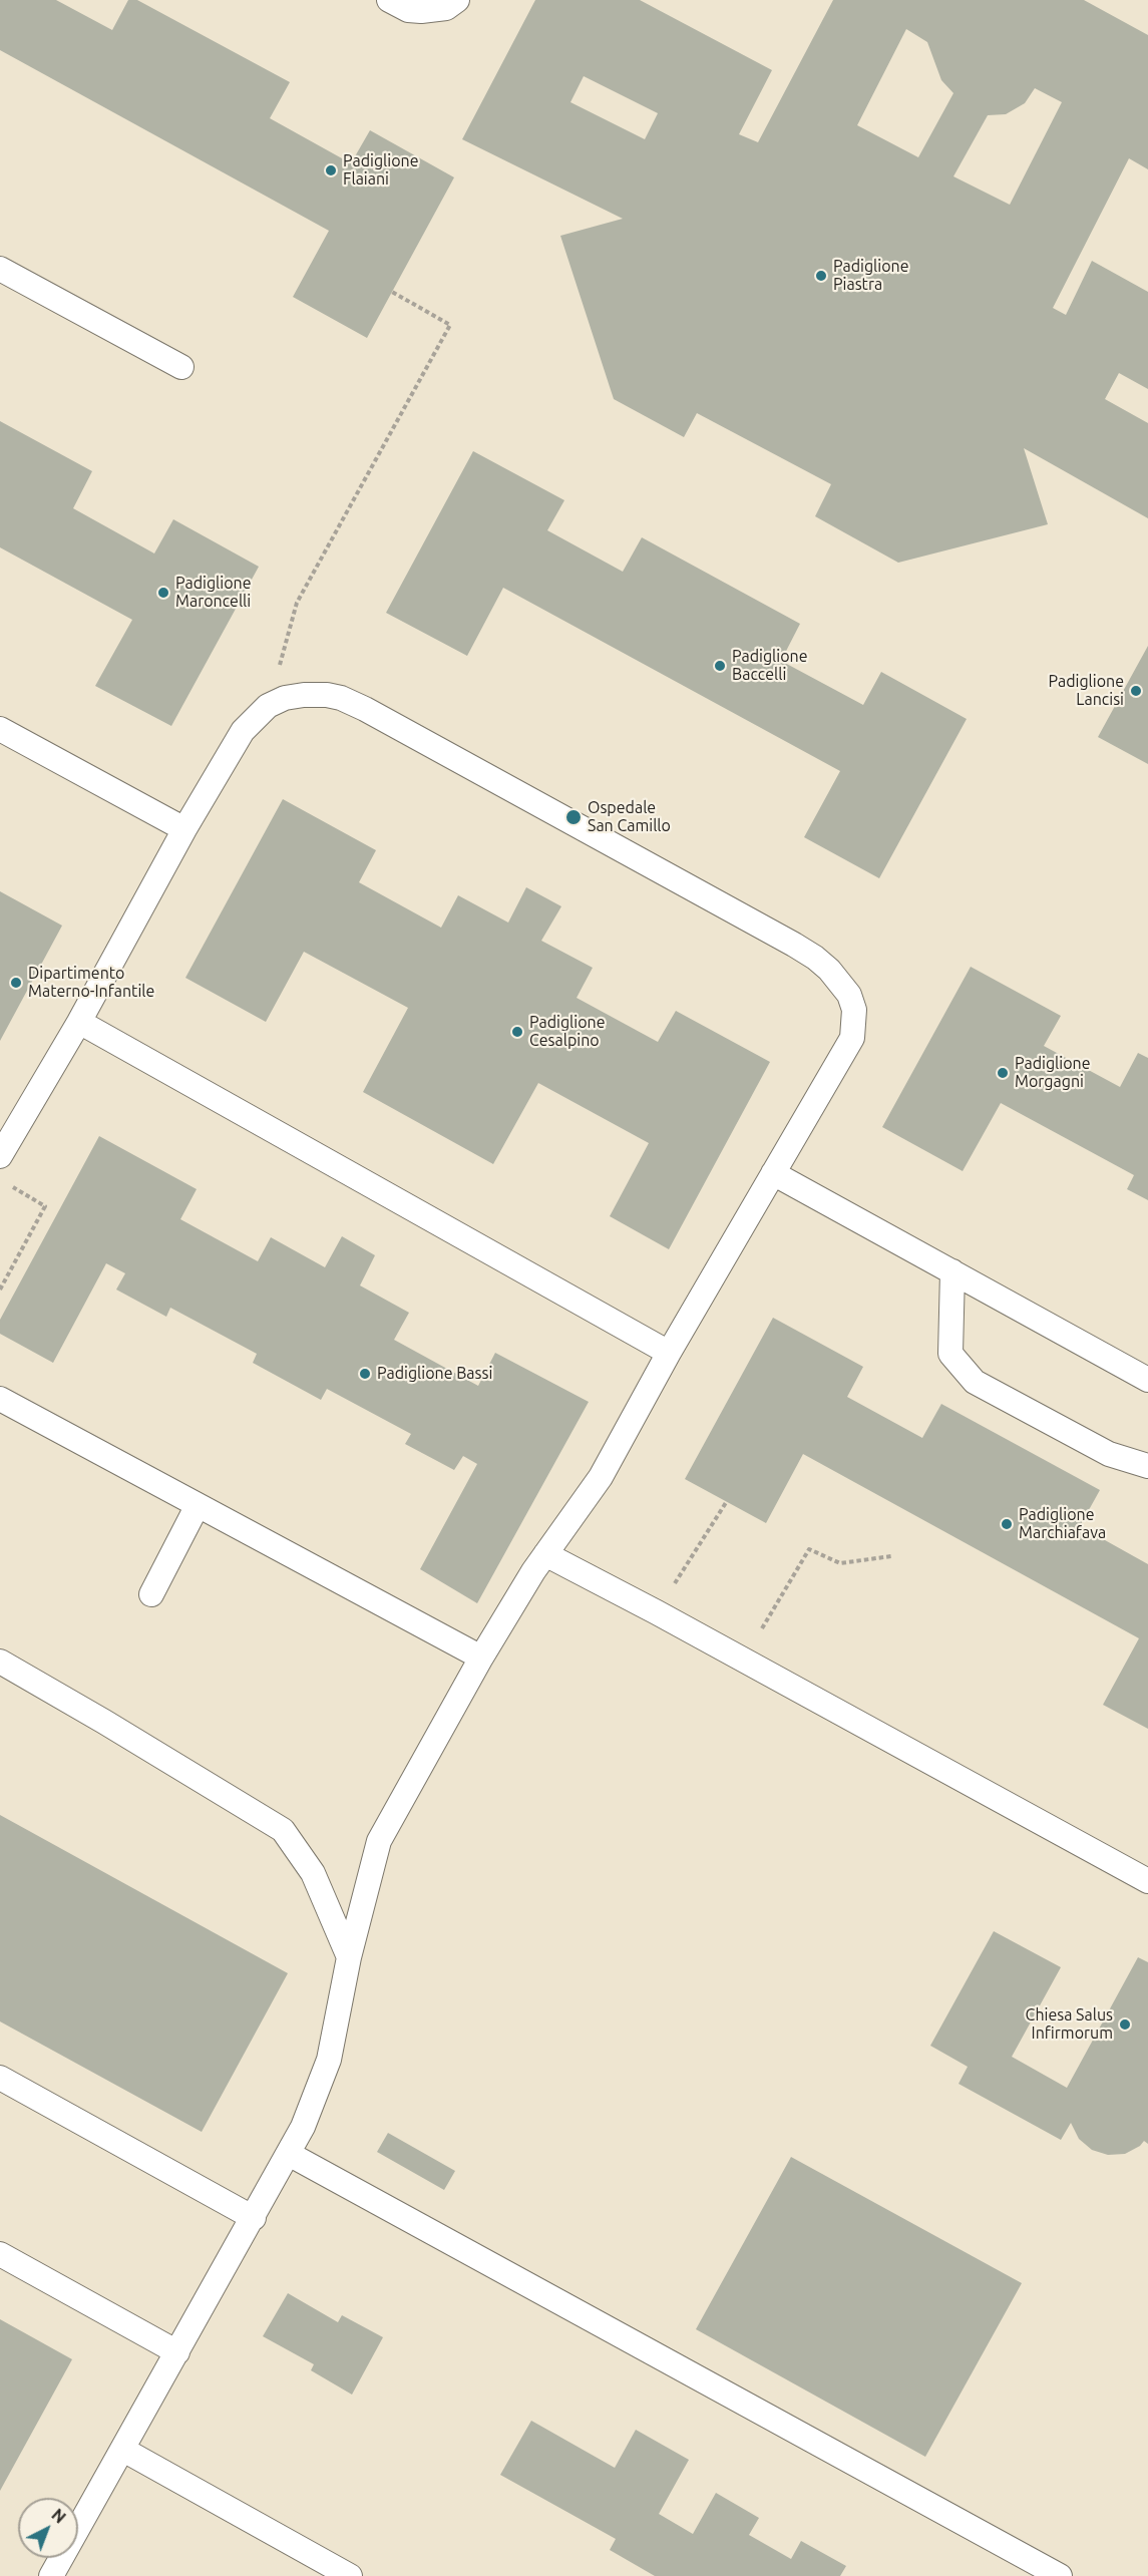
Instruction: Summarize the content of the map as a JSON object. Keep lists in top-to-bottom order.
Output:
{
  "places": [
    "Padiglione Flaiani",
    "Padiglione Piastra",
    "Padiglione Maroncelli",
    "Padiglione Baccelli",
    "Padiglione Lancisi",
    "Ospedale San Camillo",
    "Dipartimento Materno-Infantile",
    "Padiglione Cesalpino",
    "Padiglione Morgagni",
    "Padiglione Bassi",
    "Padiglione Marchiafava",
    "Chiesa Salus Infirmorum"
  ],
  "north": "top right"
}
